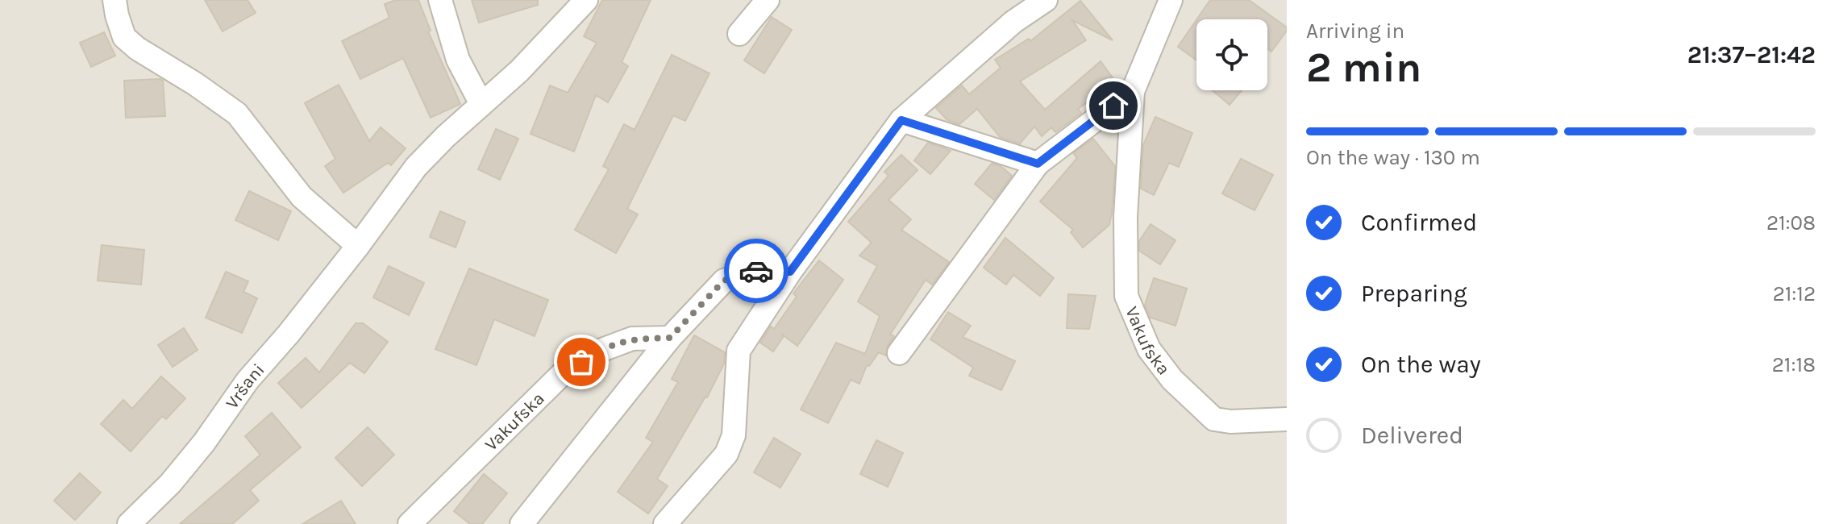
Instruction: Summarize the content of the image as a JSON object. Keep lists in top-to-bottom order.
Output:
{
  "streets": {
    "street": ["Vakufska", "Vršani"]
  },
  "page": {
    "heading": ["2 min", "Arriving in", "21:37–21:42"],
    "bar": "On the way · 130 m",
    "list": [
      ["Confirmed", "21:08"],
      ["Preparing", "21:12"],
      ["On the way", "21:18"],
      "Delivered"
    ]
  }
}
